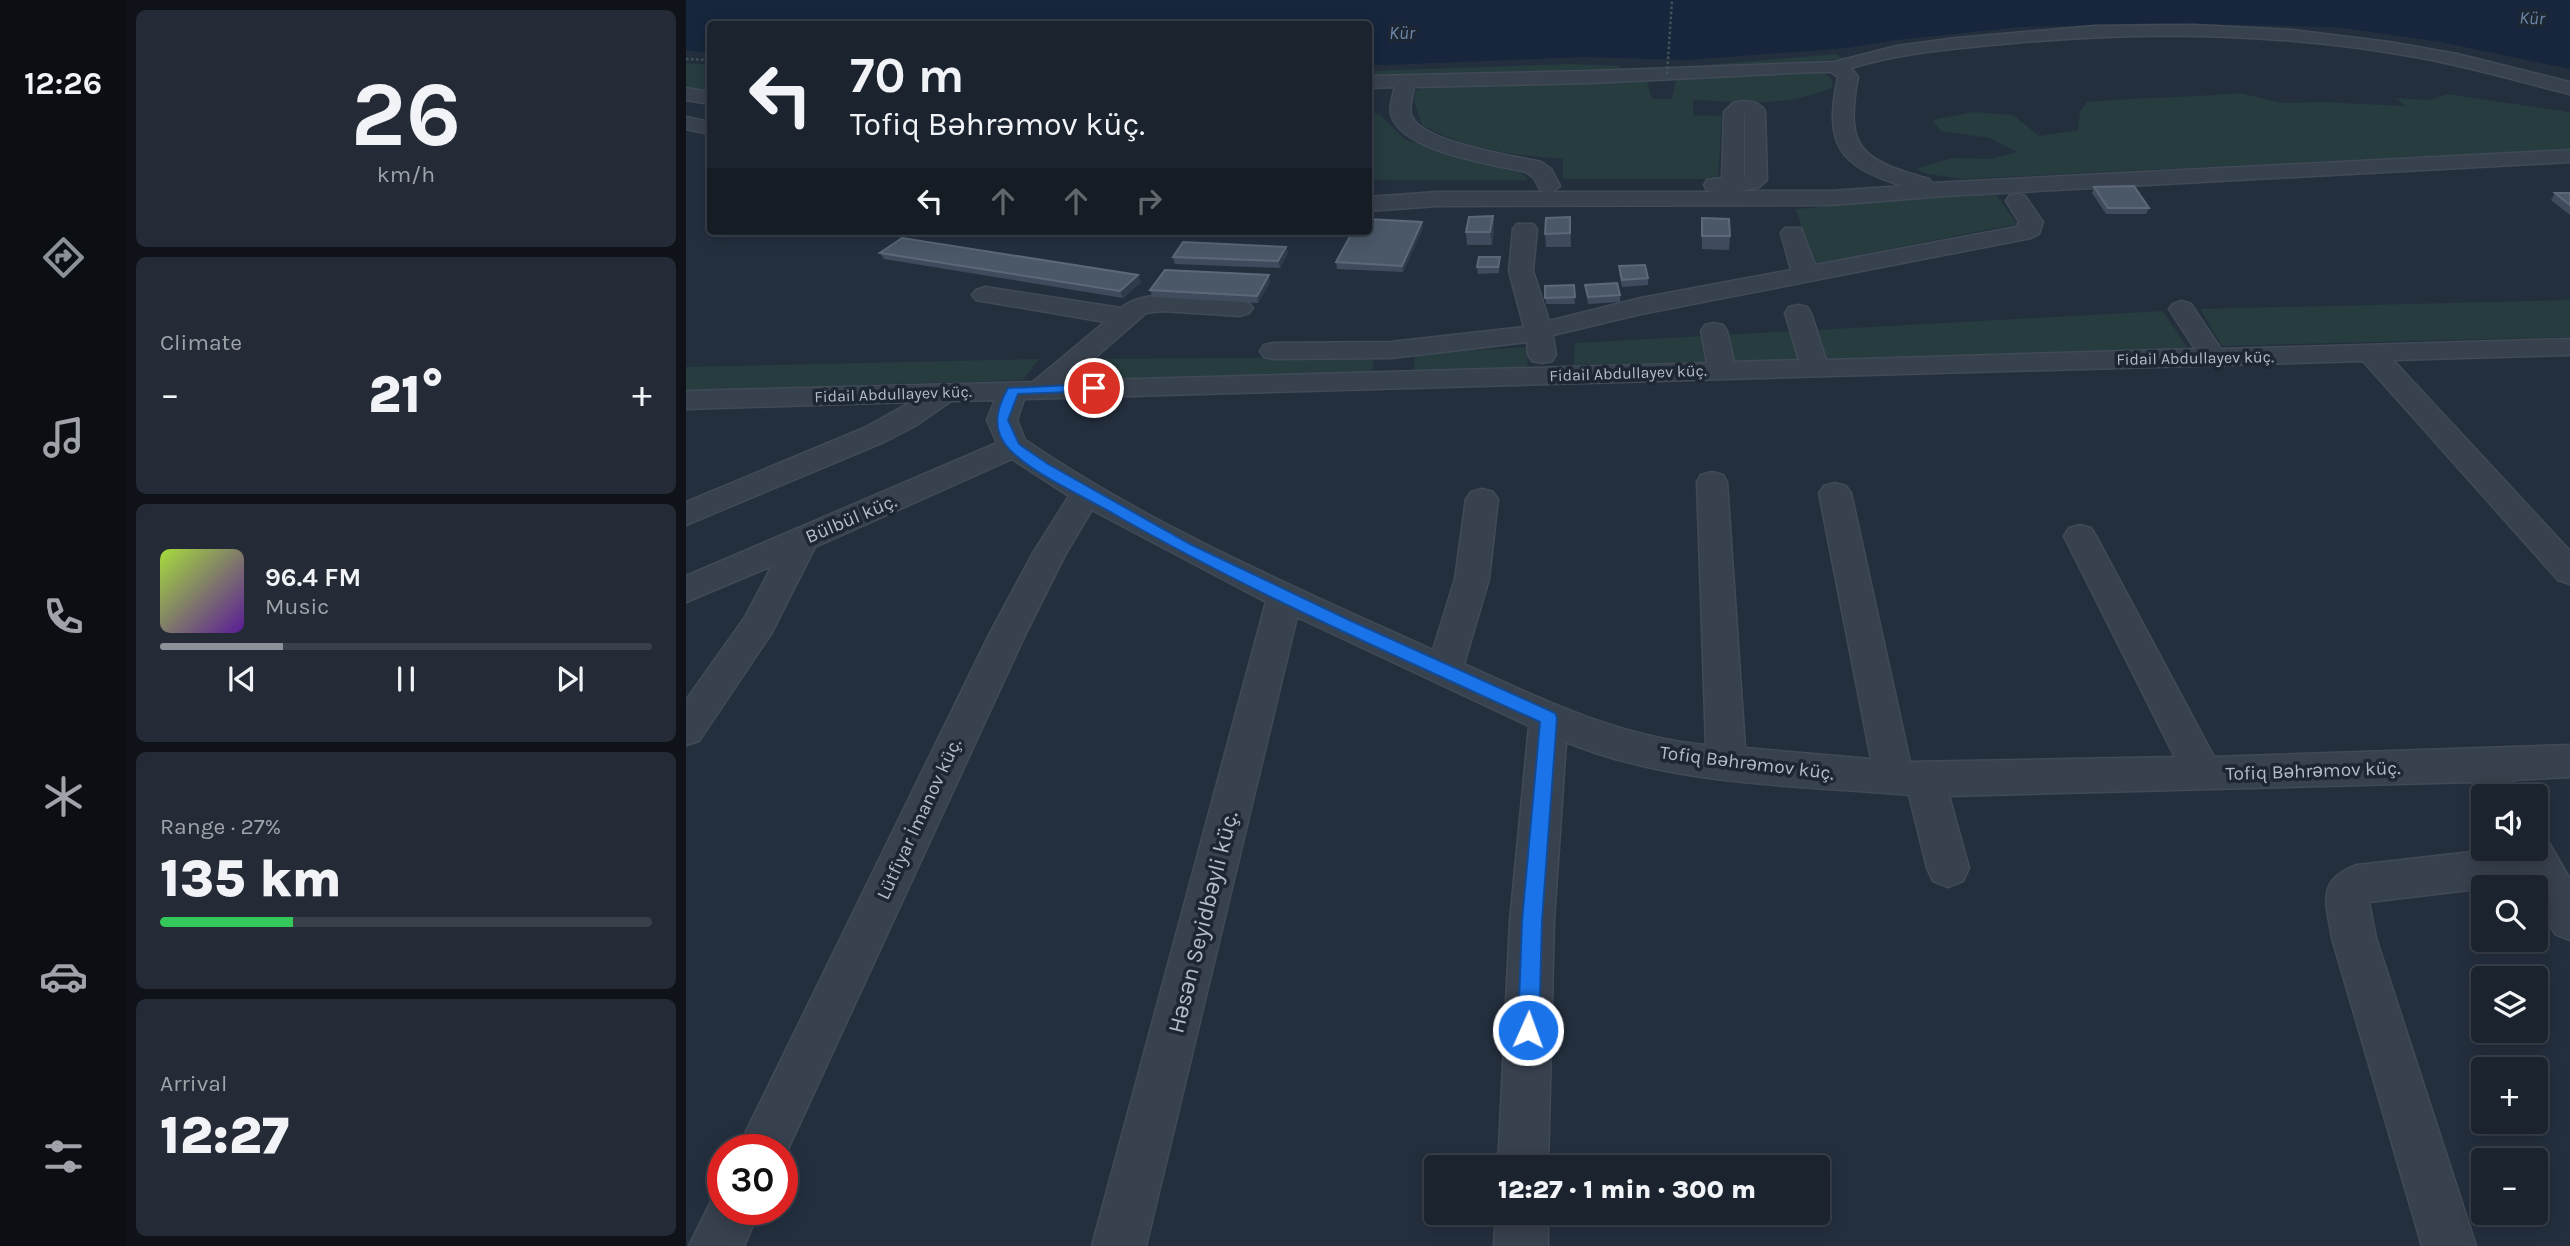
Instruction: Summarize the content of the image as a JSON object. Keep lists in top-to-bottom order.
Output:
{
  "streets": {
    "street": [
      "Fidail Abdullayev küç.",
      "Bülbül küç.",
      "Tofiq Bəhrəmov küç.",
      "Lütfiyar İmanov küç.",
      "Həsən Seyidbəyli küç."
    ]
  },
  "crossings": [
    ["Bülbül küç.", "Tofiq Bəhrəmov küç."],
    ["Tofiq Bəhrəmov küç.", "Lütfiyar İmanov küç."],
    ["Tofiq Bəhrəmov küç.", "Həsən Seyidbəyli küç."]
  ],
  "water": ["Kür"],
  "page": {
    "tabs": "12:26",
    "tile": [
      ["26", "km/h"],
      "Climate",
      ["Range · 27%", "135 km"],
      ["Arrival", "12:27"]
    ],
    "turn": ["70 m", "Tofiq Bəhrəmov küç."],
    "heat": ["−", "21°", "+"],
    "song": ["96.4 FM", "Music"],
    "map_buttons": ["+", "−"],
    "limit": "30",
    "trip": "12:27 · 1 min · 300 m"
  }
}
